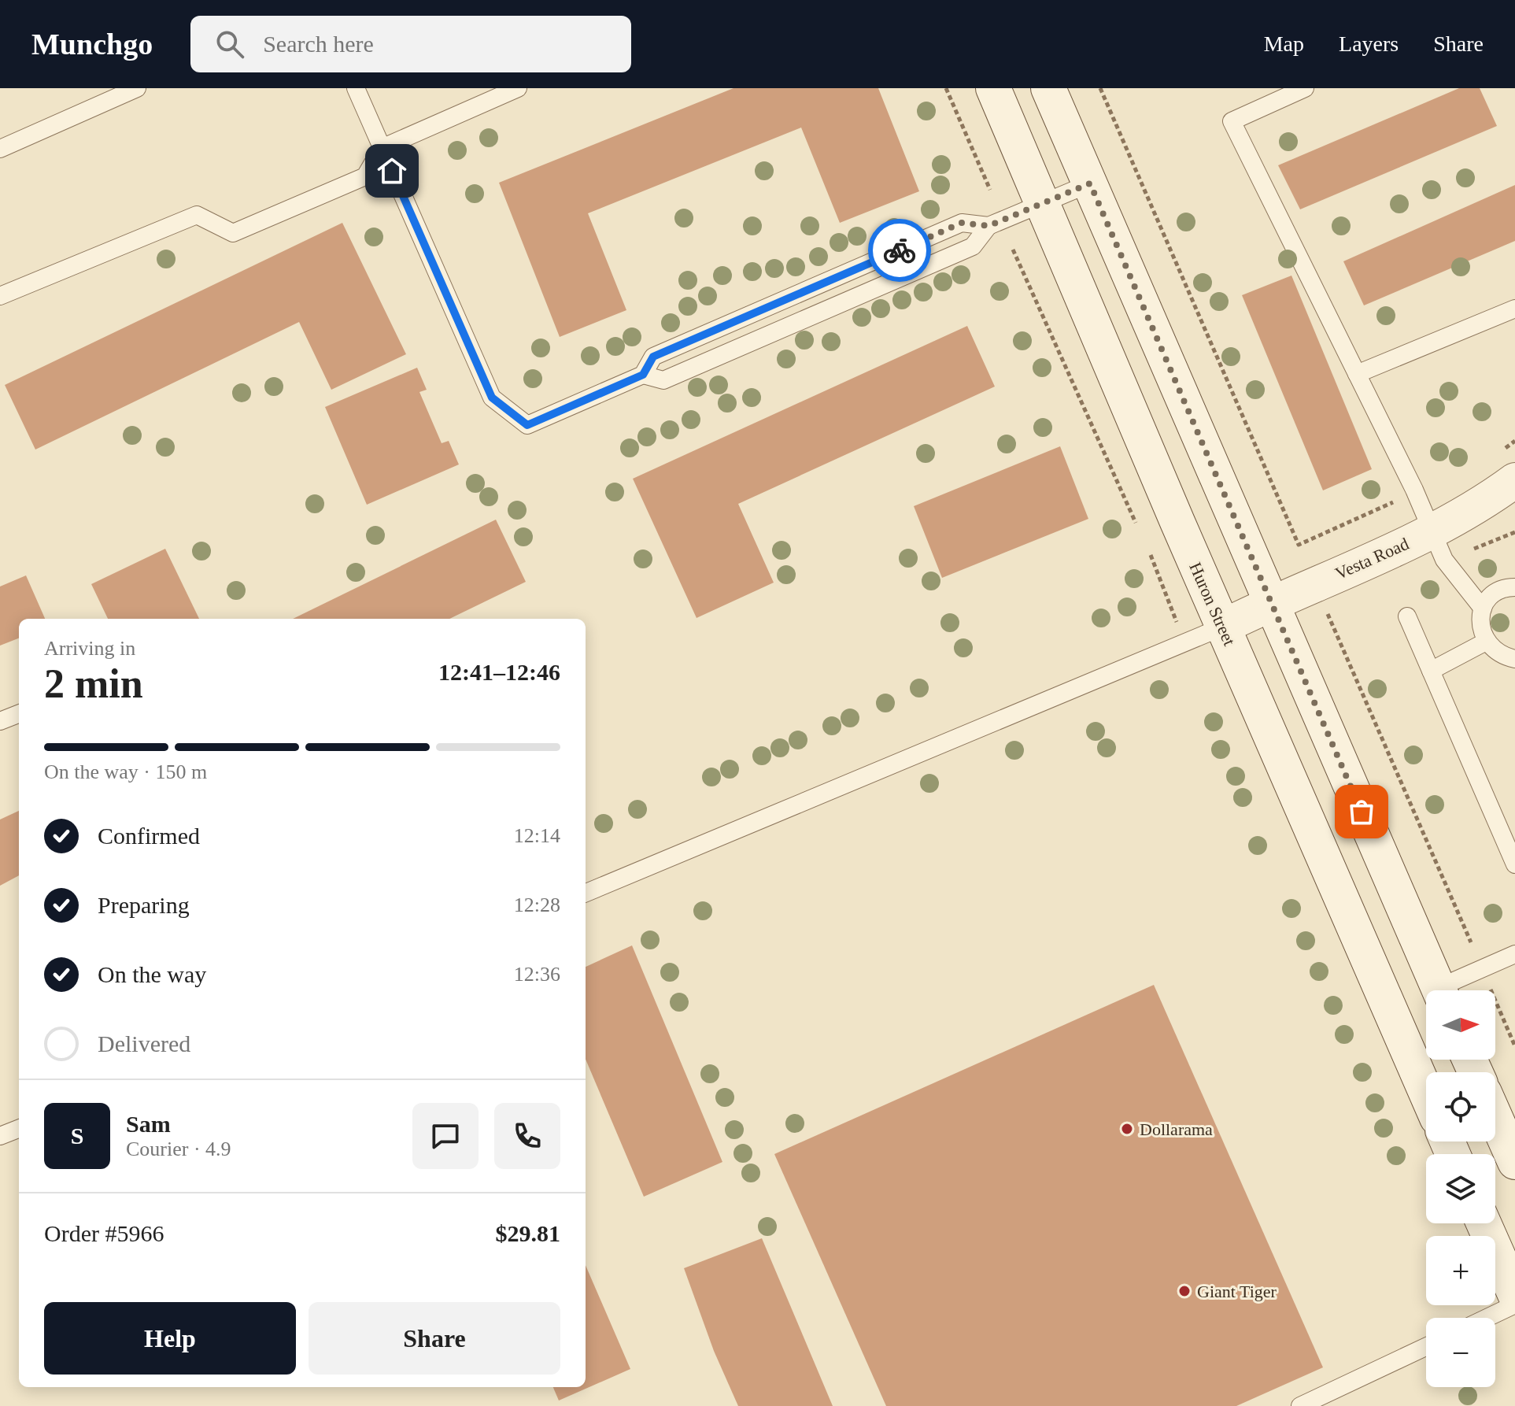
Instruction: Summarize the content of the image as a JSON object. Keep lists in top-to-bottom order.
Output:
{
  "streets": {
    "main road": ["Vesta Road", "Huron Street"]
  },
  "crossings": [
    ["Vesta Road", "Huron Street"]
  ],
  "places": ["Dollarama", "Giant Tiger"],
  "north": "right",
  "page": {
    "header": "Munchgo",
    "search": "Search here",
    "nav": ["Map", "Layers", "Share"],
    "heading": ["2 min", "Arriving in", "12:41–12:46"],
    "panel": [
      "Sam",
      "Courier · 4.9",
      "Order #5966",
      "$29.81"
    ],
    "bar": "On the way · 150 m",
    "list": [
      ["Confirmed", "12:14"],
      ["Preparing", "12:28"],
      ["On the way", "12:36"],
      "Delivered"
    ],
    "map_buttons": ["+", "−"],
    "round": "S",
    "buttons": ["Help", "Share"]
  }
}
